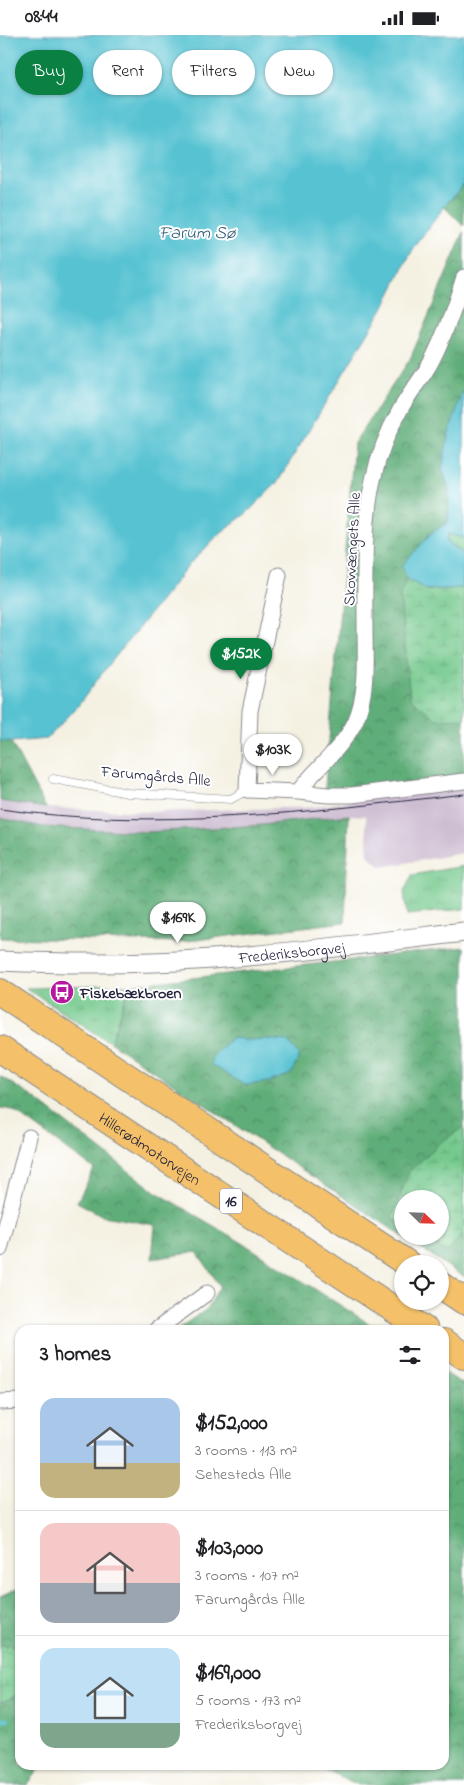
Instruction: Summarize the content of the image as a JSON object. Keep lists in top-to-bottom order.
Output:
{
  "streets": {
    "highway": ["Hillerødmotorvejen", "16"],
    "street": ["Skovvængets Alle", "Farumgårds Alle", "Frederiksborgvej"]
  },
  "crossings": [
    ["Skovvængets Alle", "Farumgårds Alle"]
  ],
  "water": ["Farum Sø"],
  "places": {
    "bus stop": ["Fiskebækbroen"]
  },
  "north": "bottom right",
  "page": {
    "status": "08:44",
    "chip": [
      "Buy",
      "Rent",
      "Filters",
      "New"
    ],
    "price": ["$152K", "$103K", "$169K"],
    "heading": "3 homes",
    "list": [
      {
        "name": "$152,000",
        "note": "3 rooms · 113 m² · Sehesteds Alle"
      },
      {
        "name": "$103,000",
        "note": "3 rooms · 107 m² · Farumgårds Alle"
      },
      {
        "name": "$169,000",
        "note": "5 rooms · 173 m² · Frederiksborgvej"
      }
    ]
  }
}
